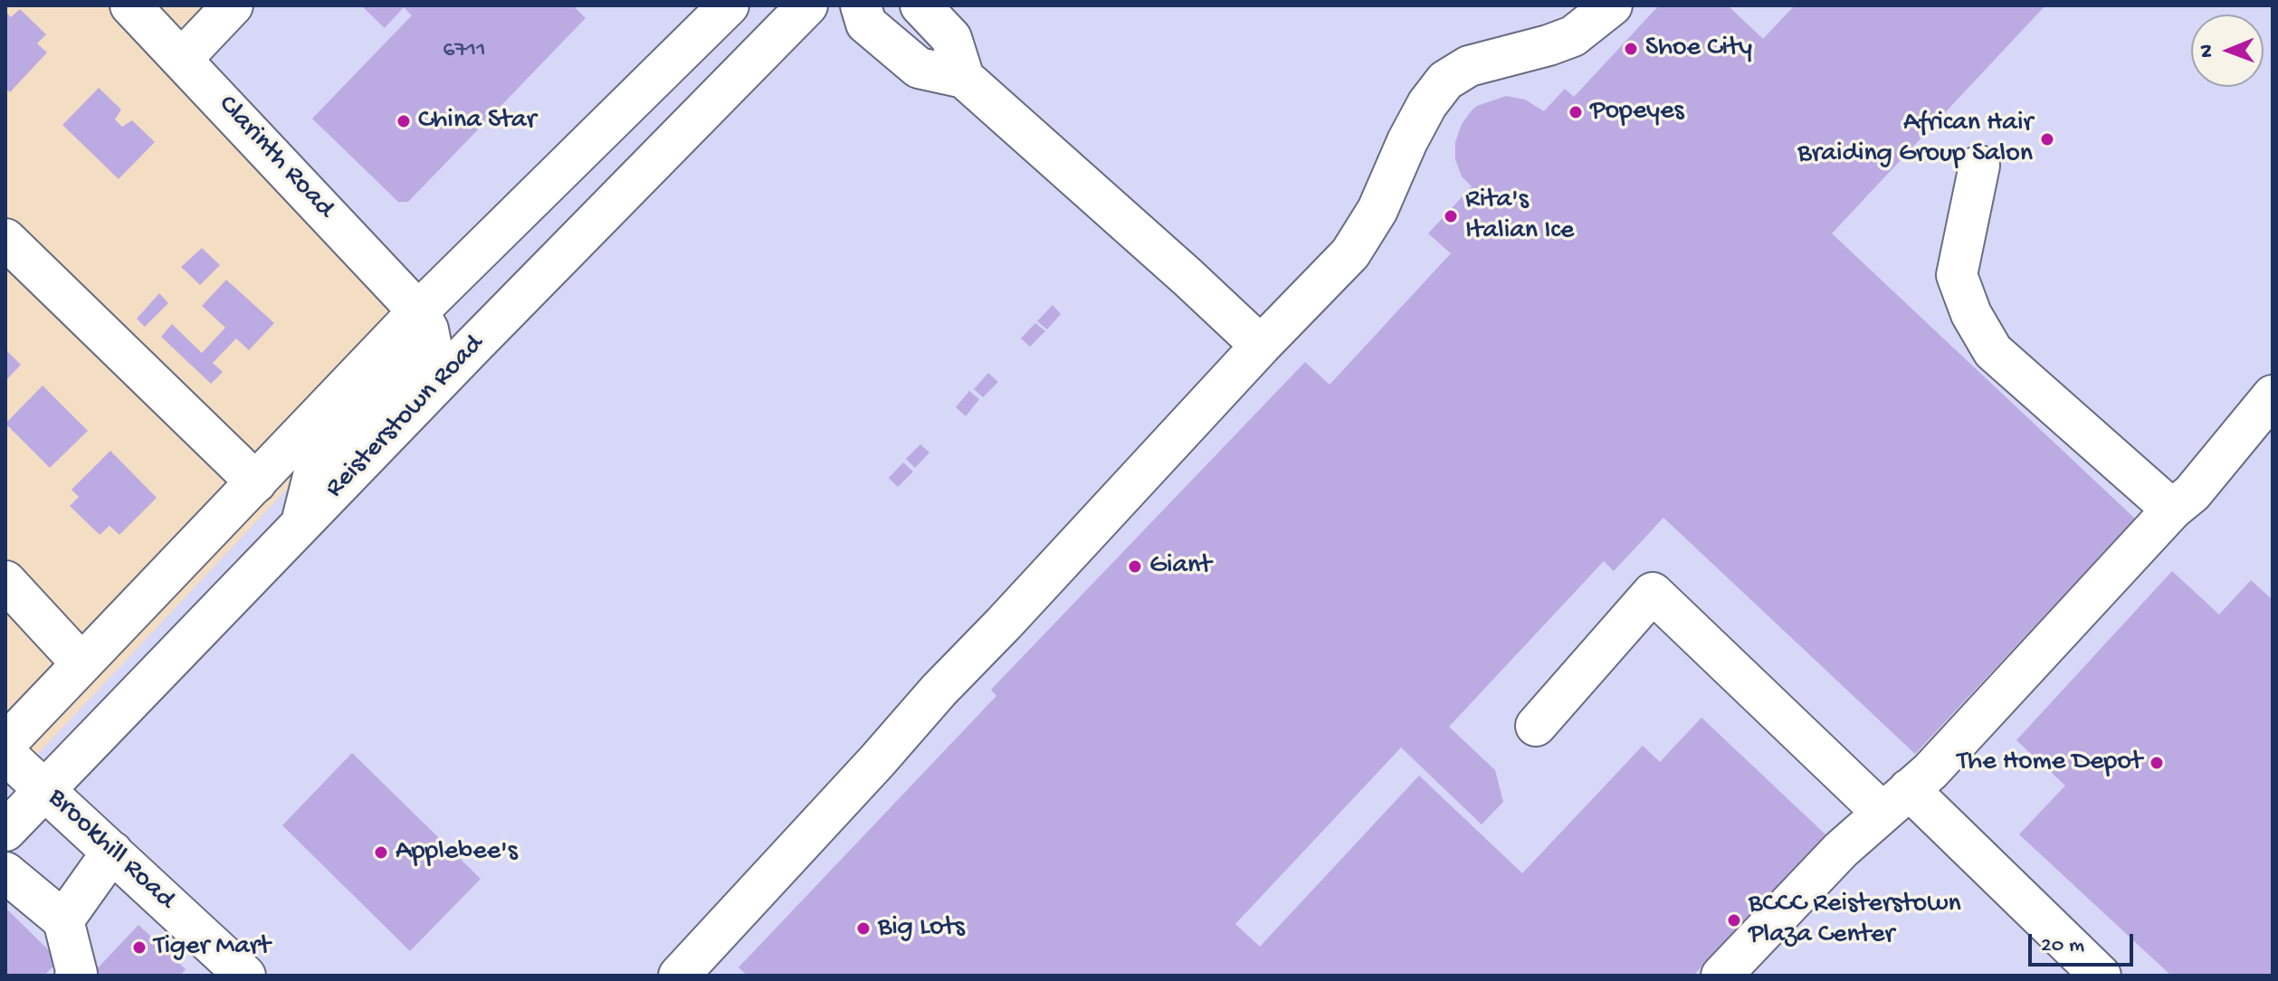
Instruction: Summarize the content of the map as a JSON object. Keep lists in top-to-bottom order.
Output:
{
  "streets": {
    "main road": ["Clarinth Road", "Reisterstown Road", "Brookhill Road"]
  },
  "crossings": [
    ["Reisterstown Road", "Brookhill Road"]
  ],
  "places": [
    "Shoe City",
    "Popeyes",
    "China Star",
    "African Hair Braiding Group Salon",
    "Rita's Italian Ice",
    "Giant",
    "The Home Depot",
    "Applebee's",
    "BCCC Reisterstown Plaza Center",
    "Big Lots",
    "Tiger Mart"
  ],
  "house_numbers": ["6711"],
  "scale_bar": "20 m",
  "north": "left"
}
